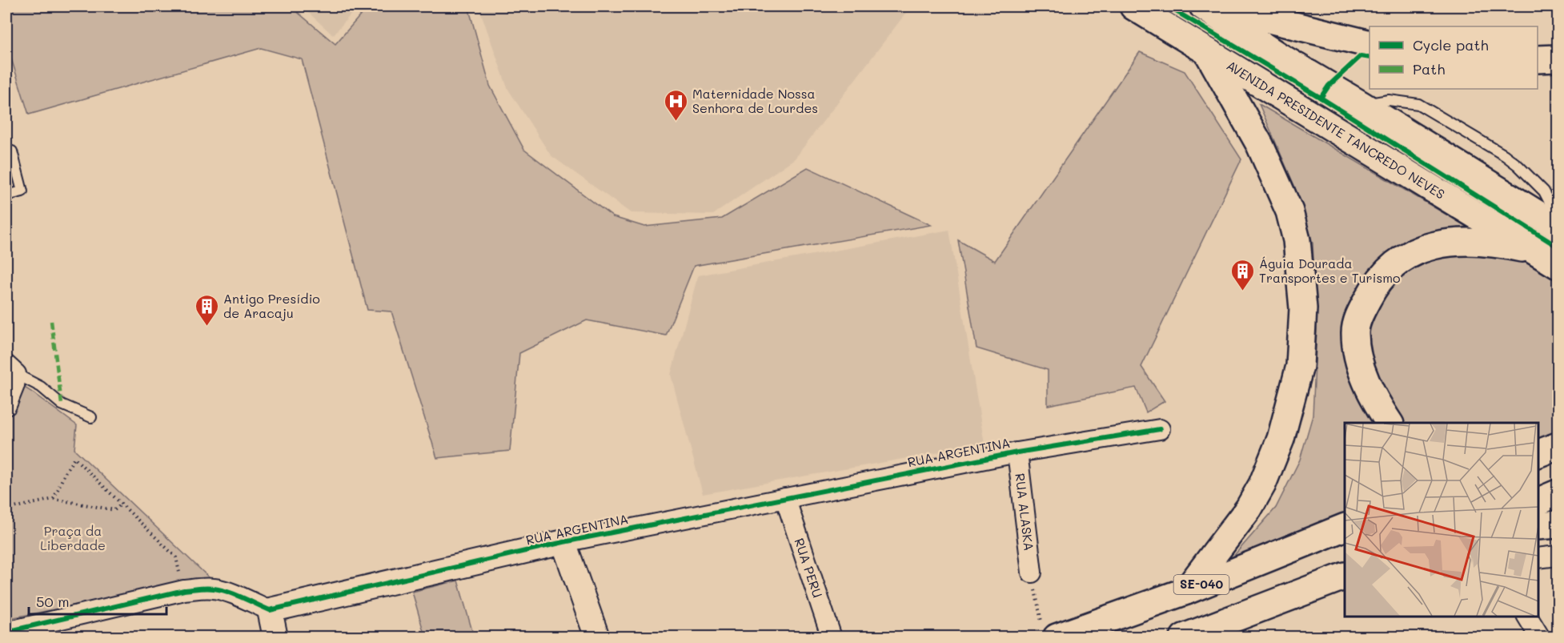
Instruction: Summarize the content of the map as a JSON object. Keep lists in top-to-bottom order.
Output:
{
  "streets": {
    "main road": ["AVENIDA PRESIDENTE TANCREDO NEVES", "SE-040"],
    "street": ["RUA ARGENTINA", "RUA ALASKA", "RUA PERU"]
  },
  "crossings": [
    ["RUA ARGENTINA", "RUA ALASKA"],
    ["RUA ARGENTINA", "RUA PERU"]
  ],
  "parks": ["Praça da Liberdade"],
  "places": {
    "hospital": ["Maternidade Nossa Senhora de Lourdes"],
    "building": ["Águia Dourada Transportes e Turismo", "Antigo Presídio de Aracaju"]
  },
  "legend": ["Cycle path", "Path"],
  "scale_bar": "50 m"
}
